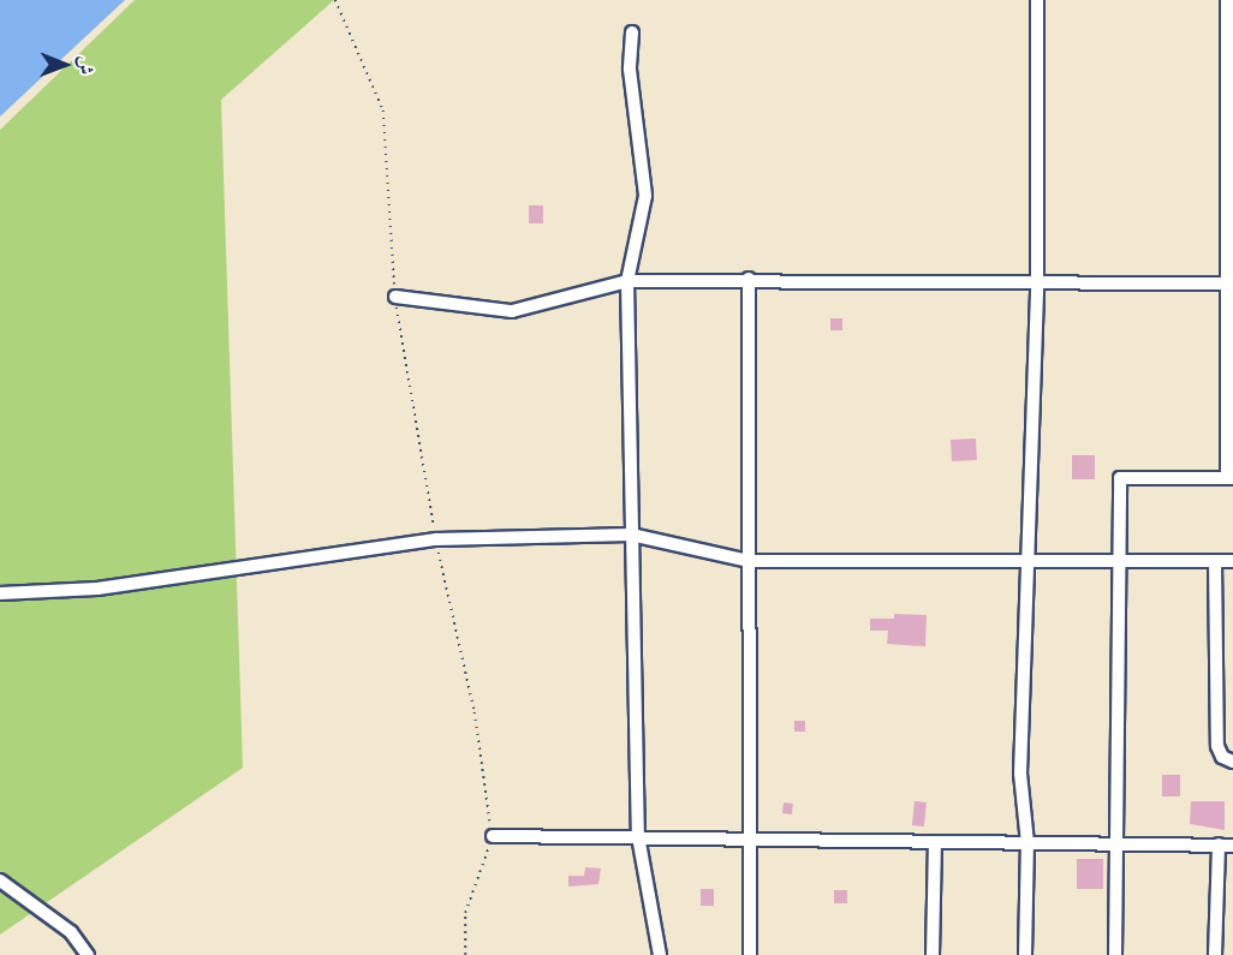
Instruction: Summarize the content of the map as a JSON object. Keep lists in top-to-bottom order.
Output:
{
  "north": "right"
}
